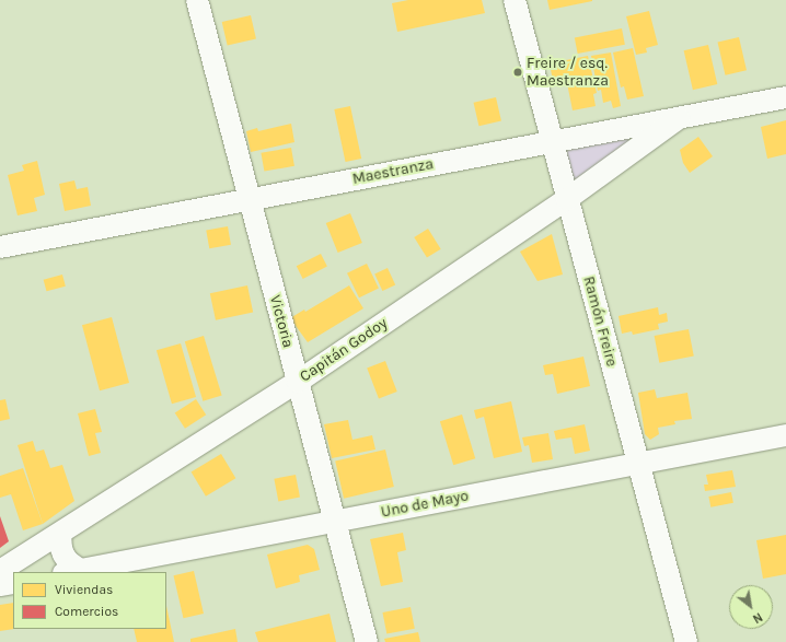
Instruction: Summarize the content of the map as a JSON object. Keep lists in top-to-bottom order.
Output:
{
  "streets": {
    "street": [
      "Maestranza",
      "Victoria",
      "Ramón Freire",
      "Capitán Godoy",
      "Uno de Mayo"
    ]
  },
  "crossings": [
    ["Maestranza", "Victoria"],
    ["Maestranza", "Ramón Freire"],
    ["Maestranza", "Capitán Godoy"],
    ["Victoria", "Capitán Godoy"],
    ["Victoria", "Uno de Mayo"],
    ["Ramón Freire", "Capitán Godoy"],
    ["Ramón Freire", "Uno de Mayo"]
  ],
  "places": ["Freire / esq. Maestranza"],
  "legend": ["Viviendas", "Comercios"],
  "north": "bottom right"
}
